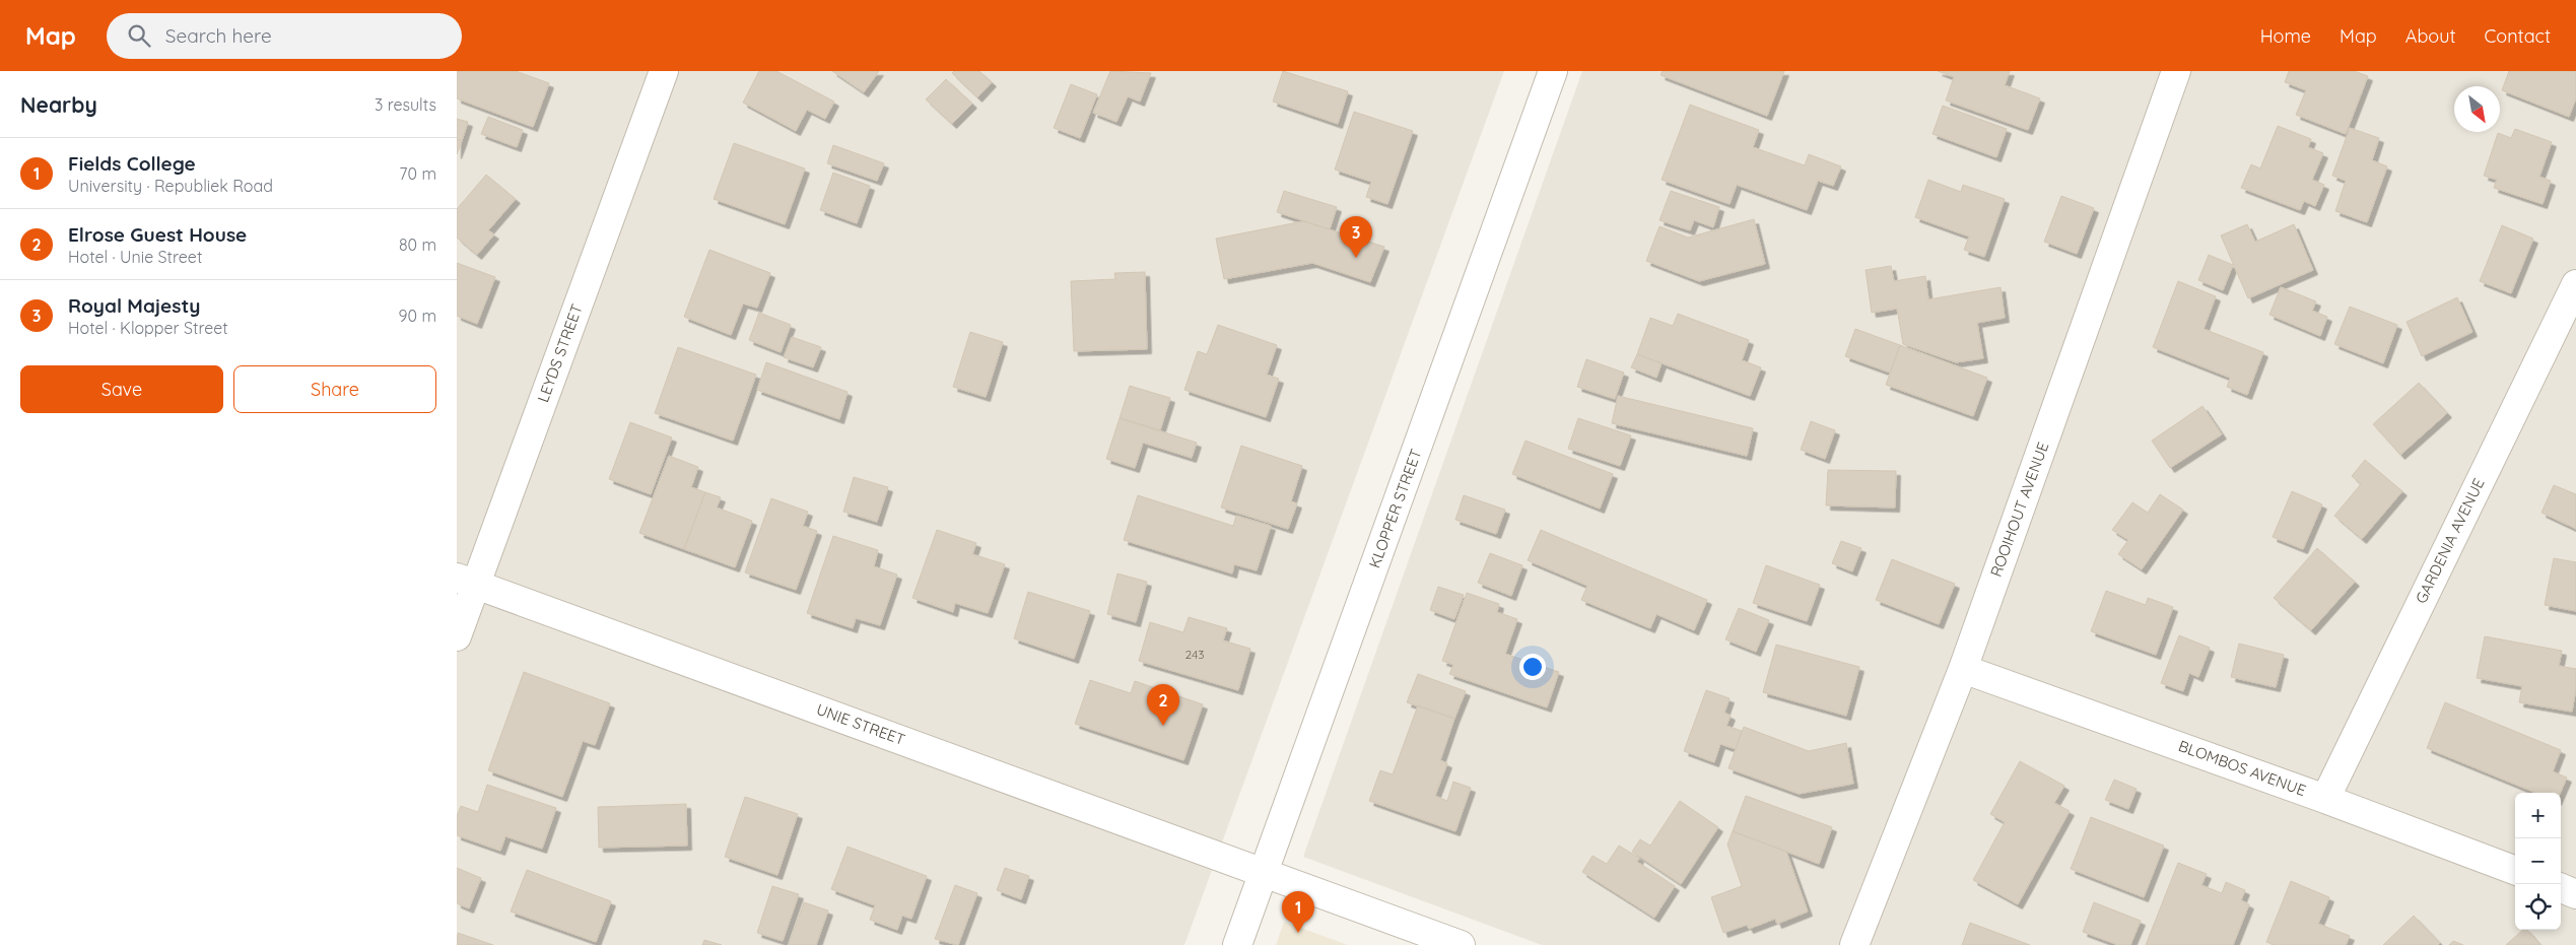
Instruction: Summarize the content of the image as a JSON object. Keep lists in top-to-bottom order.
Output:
{
  "streets": {
    "street": [
      "LEYDS STREET",
      "KLOPPER STREET",
      "ROOIHOUT AVENUE",
      "GARDENIA AVENUE",
      "UNIE STREET",
      "BLOMBOS AVENUE"
    ]
  },
  "crossings": [
    ["LEYDS STREET", "UNIE STREET"],
    ["KLOPPER STREET", "UNIE STREET"],
    ["ROOIHOUT AVENUE", "BLOMBOS AVENUE"],
    ["GARDENIA AVENUE", "BLOMBOS AVENUE"]
  ],
  "house_numbers": ["243"],
  "north": "bottom right",
  "page": {
    "header": "Map",
    "search": "Search here",
    "nav": [
      "Home",
      "Map",
      "About",
      "Contact"
    ],
    "heading": ["Nearby", "3 results"],
    "list": [
      {
        "mark": "1",
        "name": "Fields College",
        "note": "University · Republiek Road",
        "value": "70 m"
      },
      {
        "mark": "2",
        "name": "Elrose Guest House",
        "note": "Hotel · Unie Street",
        "value": "80 m"
      },
      {
        "mark": "3",
        "name": "Royal Majesty",
        "note": "Hotel · Klopper Street",
        "value": "90 m"
      }
    ],
    "pins": ["3", "2", "1"],
    "buttons": ["Save", "Share"],
    "map_buttons": ["+", "−"]
  }
}
